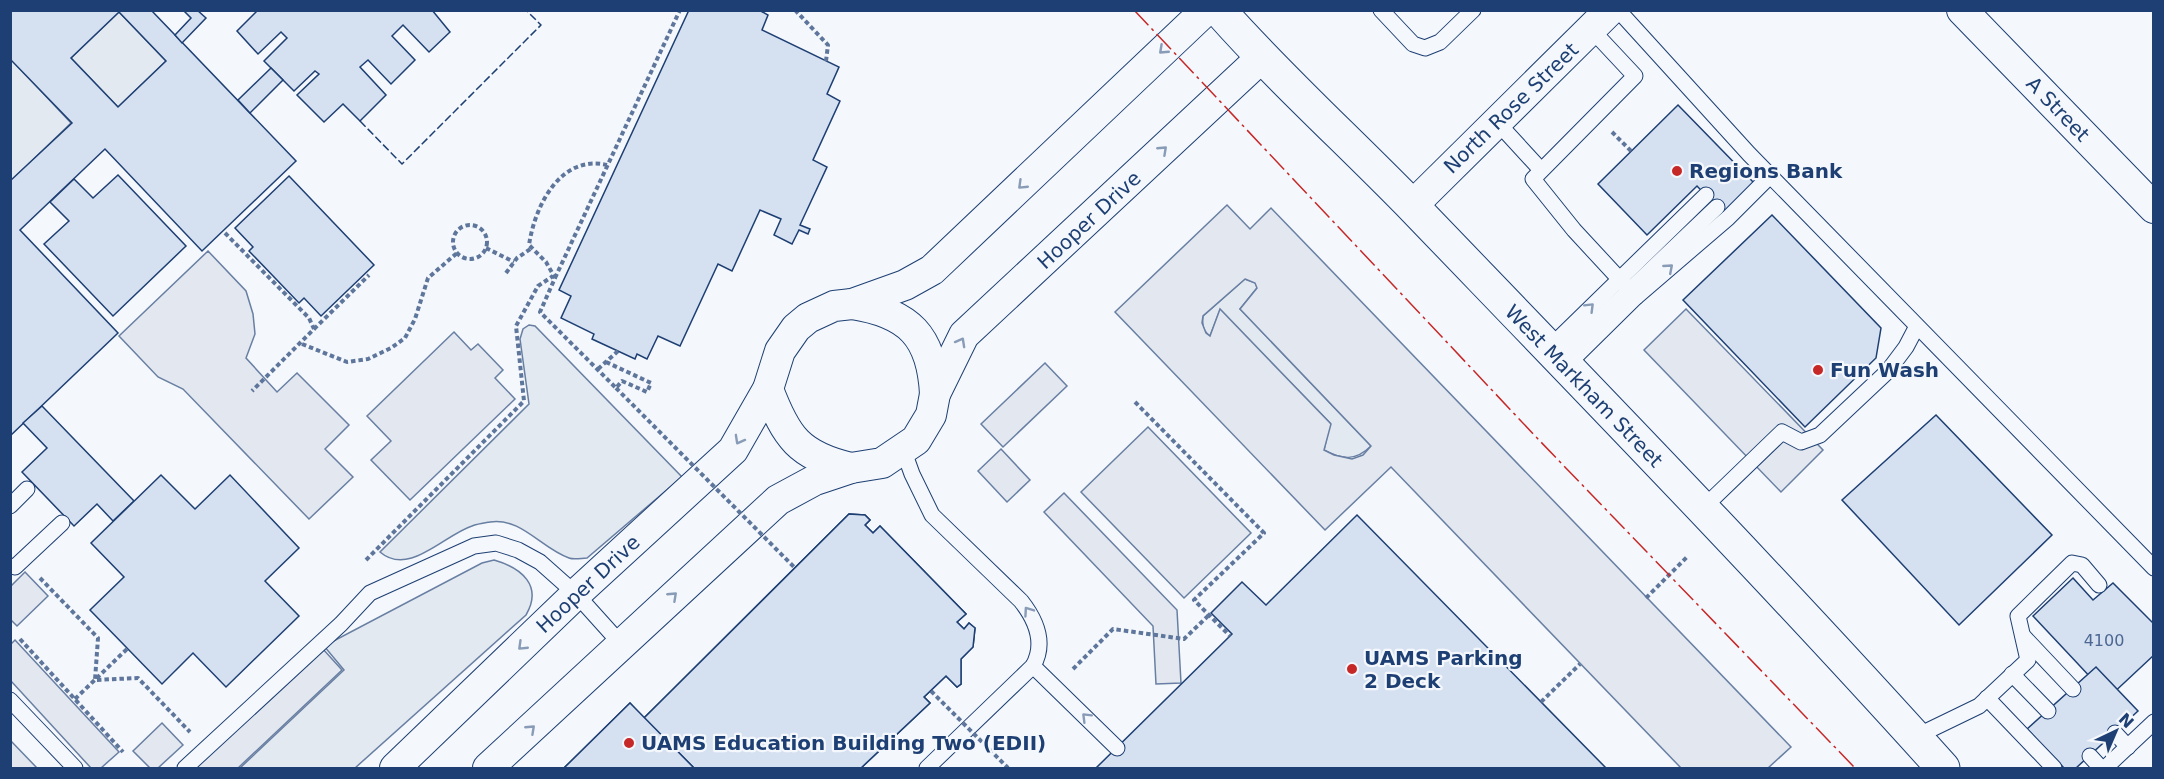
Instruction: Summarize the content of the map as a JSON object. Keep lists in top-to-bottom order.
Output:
{
  "streets": {
    "main road": ["West Markham Street"],
    "street": ["North Rose Street", "A Street", "Hooper Drive"]
  },
  "crossings": [
    ["North Rose Street", "West Markham Street"],
    ["Hooper Drive", "West Markham Street"]
  ],
  "places": [
    "Regions Bank",
    "Fun Wash",
    "UAMS Parking 2 Deck",
    "UAMS Education Building Two (EDII)"
  ],
  "house_numbers": ["4100"],
  "north": "top right"
}
